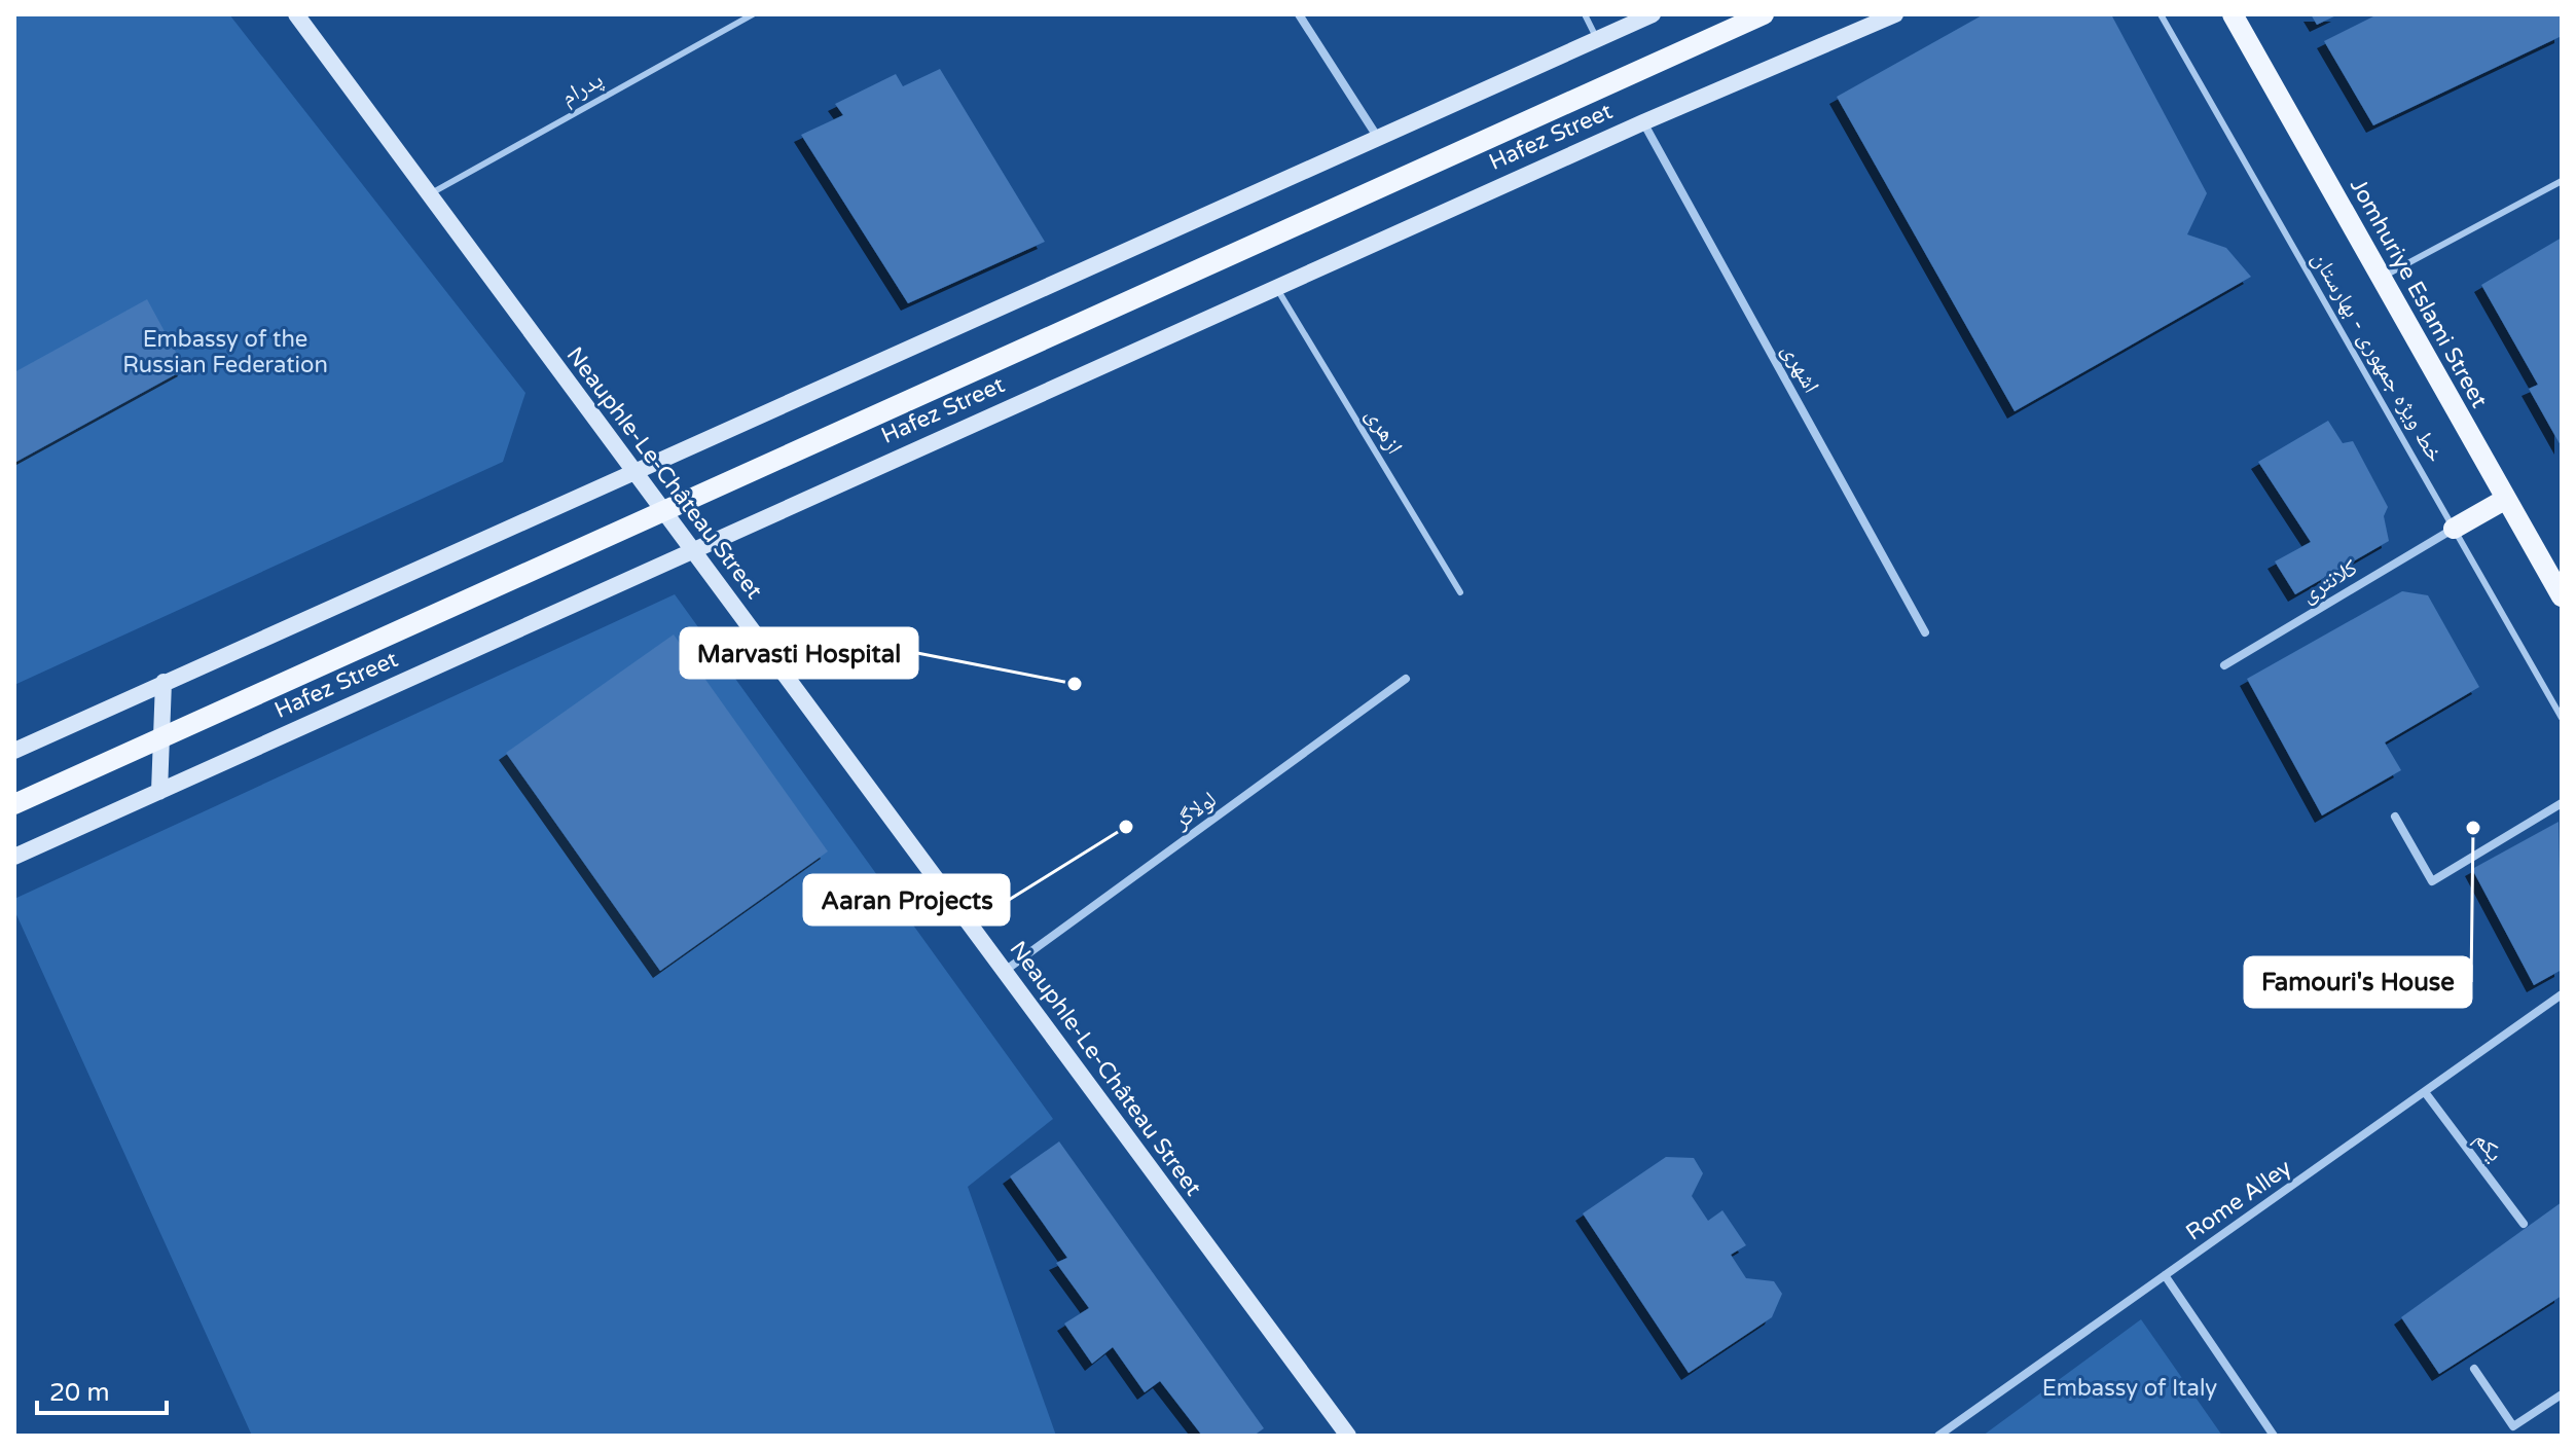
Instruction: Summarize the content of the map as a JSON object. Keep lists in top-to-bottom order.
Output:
{
  "streets": {
    "main road": ["Hafez Street", "Jomhuriye Eslami Street", "Neauphle-Le-Château Street"],
    "street": [
      "اشهری",
      "کلانتری",
      "لولاگر",
      "یکم",
      "Rome Alley"
    ],
    "lane": ["پدرام", "خط ویژه جمهوری - بهارستان", "ازهری"]
  },
  "crossings": [
    ["پدرام", "Neauphle-Le-Château Street"],
    ["Hafez Street", "اشهری"],
    ["Hafez Street", "ازهری"],
    ["Hafez Street", "Neauphle-Le-Château Street"],
    ["خط ویژه جمهوری - بهارستان", "کلانتری"],
    ["Neauphle-Le-Château Street", "لولاگر"],
    ["یکم", "Rome Alley"]
  ],
  "parks": ["Embassy of the Russian Federation", "Embassy of Italy"],
  "places": ["Marvasti Hospital", "Aaran Projects", "Famouri's House"],
  "scale_bar": "20 m"
}
